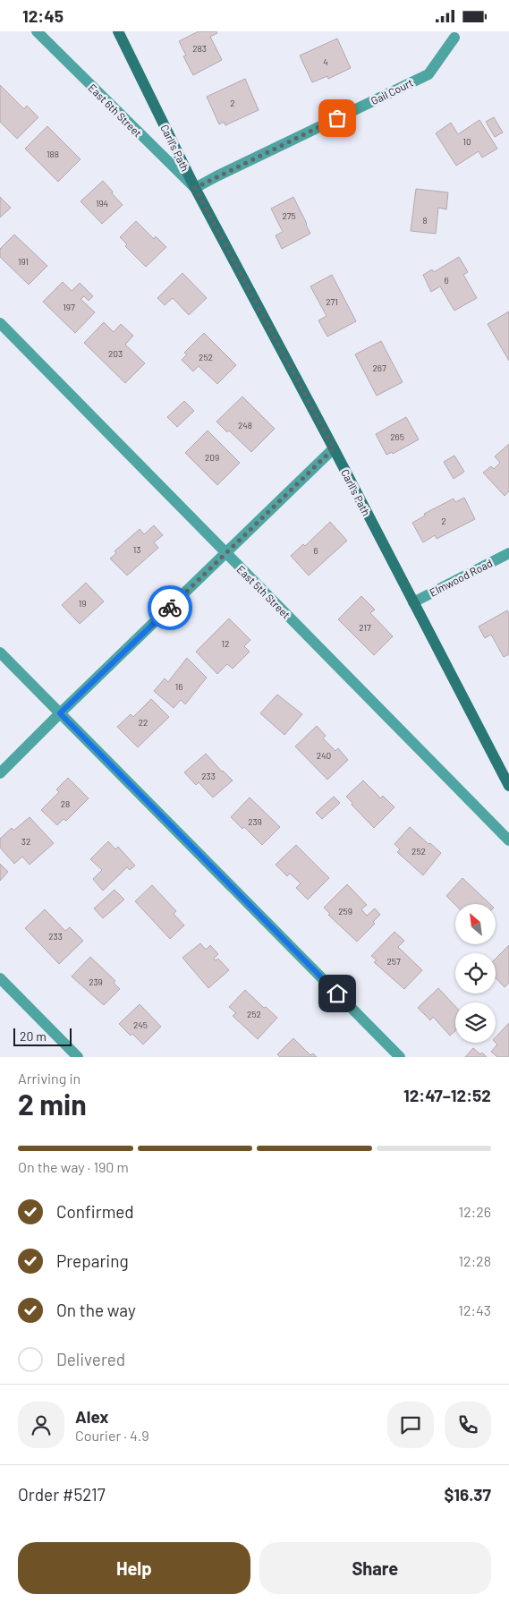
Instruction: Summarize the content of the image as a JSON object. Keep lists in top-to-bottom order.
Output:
{
  "streets": {
    "street": [
      "Gail Court",
      "East 6th Street",
      "Carll's Path",
      "Elmwood Road",
      "East 5th Street"
    ]
  },
  "crossings": [
    ["Gail Court", "East 6th Street"],
    ["Gail Court", "Carll's Path"],
    ["East 6th Street", "Carll's Path"],
    ["Carll's Path", "Elmwood Road"]
  ],
  "house_numbers": [
    "283",
    "4",
    "2",
    "10",
    "188",
    "194",
    "275",
    "8",
    "191",
    "6",
    "271",
    "197",
    "203",
    "252",
    "267",
    "248",
    "265",
    "209",
    "2",
    "13",
    "6",
    "19",
    "217",
    "12",
    "16",
    "22",
    "240",
    "233",
    "28",
    "239",
    "32",
    "252",
    "259",
    "233",
    "257",
    "239",
    "252",
    "245"
  ],
  "scale_bar": "20 m",
  "north": "top left",
  "page": {
    "status": "12:45",
    "scale": "20 m",
    "heading": ["2 min", "Arriving in", "12:47–12:52"],
    "panel": [
      "Alex",
      "Courier · 4.9",
      "Order #5217",
      "$16.37"
    ],
    "bar": "On the way · 190 m",
    "list": [
      ["Confirmed", "12:26"],
      ["Preparing", "12:28"],
      ["On the way", "12:43"],
      "Delivered"
    ],
    "buttons": ["Help", "Share"]
  }
}
